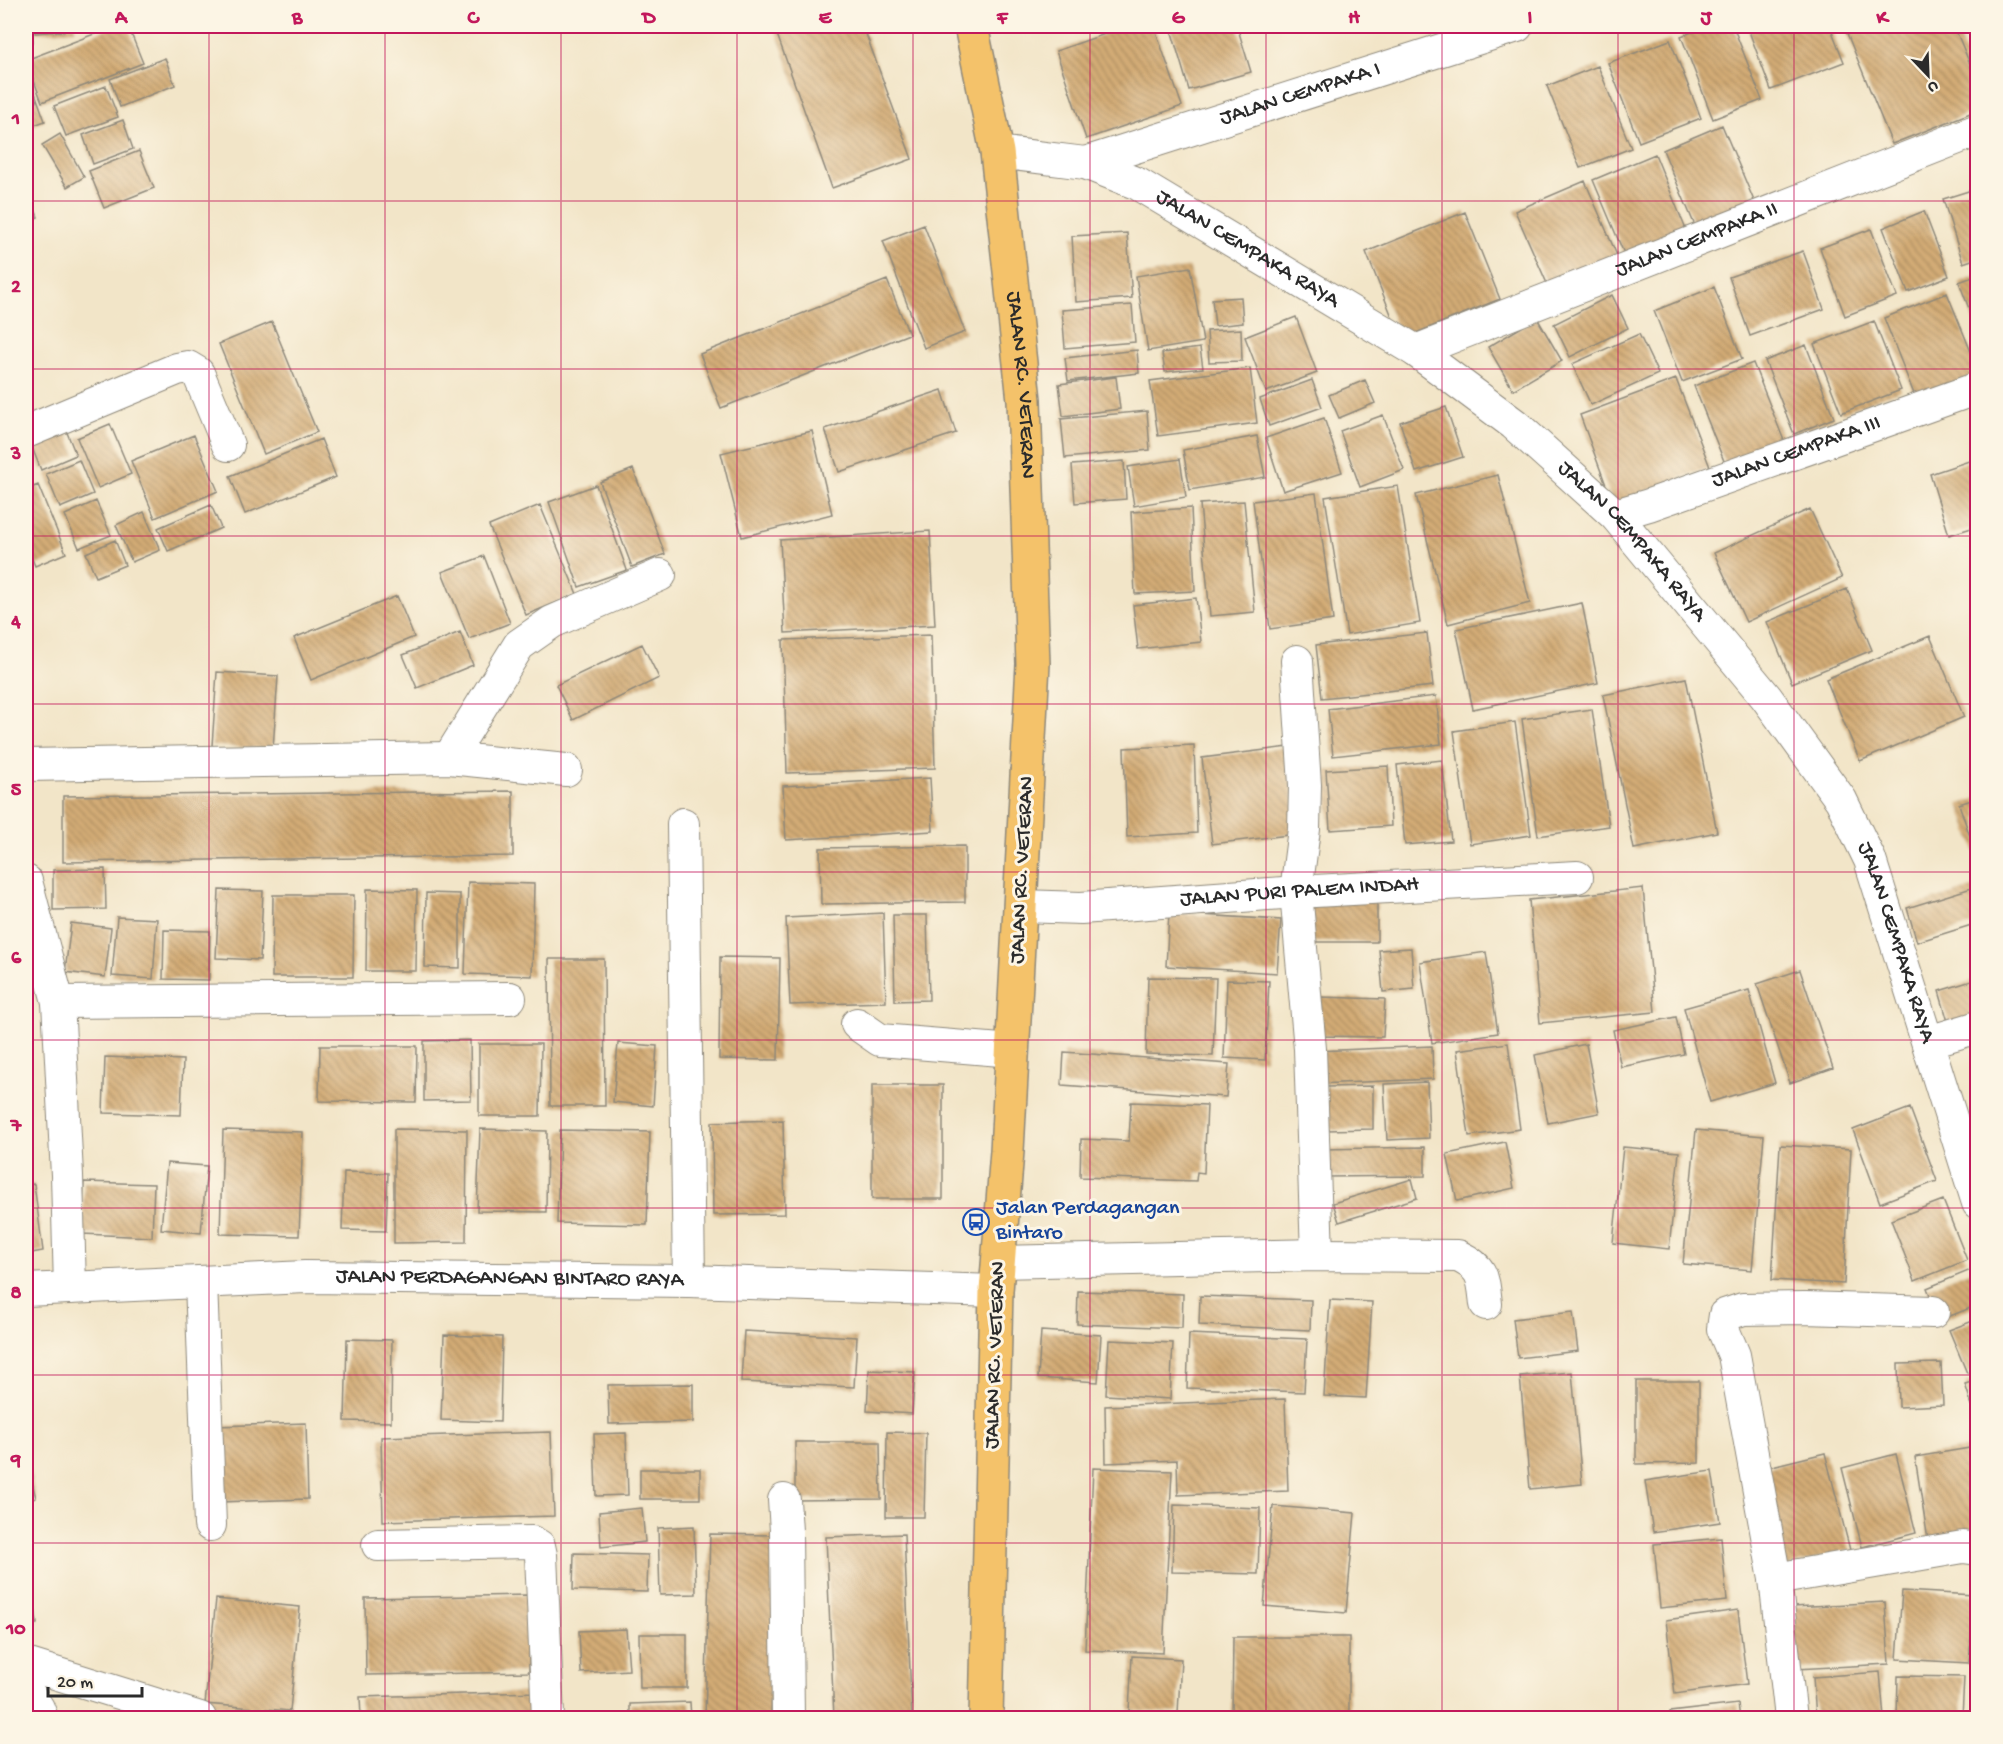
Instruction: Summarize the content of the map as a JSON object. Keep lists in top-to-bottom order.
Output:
{
  "streets": {
    "main road": ["JALAN RC. VETERAN"],
    "street": [
      "JALAN CEMPAKA I",
      "JALAN CEMPAKA II",
      "JALAN CEMPAKA RAYA",
      "JALAN CEMPAKA III",
      "JALAN PURI PALEM INDAH",
      "JALAN PERDAGANGAN BINTARO RAYA"
    ]
  },
  "crossings": [
    ["JALAN CEMPAKA I", "JALAN CEMPAKA RAYA"],
    ["JALAN CEMPAKA II", "JALAN CEMPAKA RAYA"],
    ["JALAN CEMPAKA RAYA", "JALAN RC. VETERAN"],
    ["JALAN CEMPAKA RAYA", "JALAN CEMPAKA III"],
    ["JALAN RC. VETERAN", "JALAN PURI PALEM INDAH"],
    ["JALAN RC. VETERAN", "JALAN PERDAGANGAN BINTARO RAYA"]
  ],
  "places": {
    "bus stop": ["Jalan Perdagangan Bintaro"]
  },
  "scale_bar": "20 m",
  "north": "bottom right",
  "grid": {
    "columns": [
      "A",
      "B",
      "C",
      "D",
      "E",
      "F",
      "G",
      "H",
      "I",
      "J",
      "K"
    ],
    "rows": [
      "1",
      "2",
      "3",
      "4",
      "5",
      "6",
      "7",
      "8",
      "9",
      "10"
    ]
  }
}
